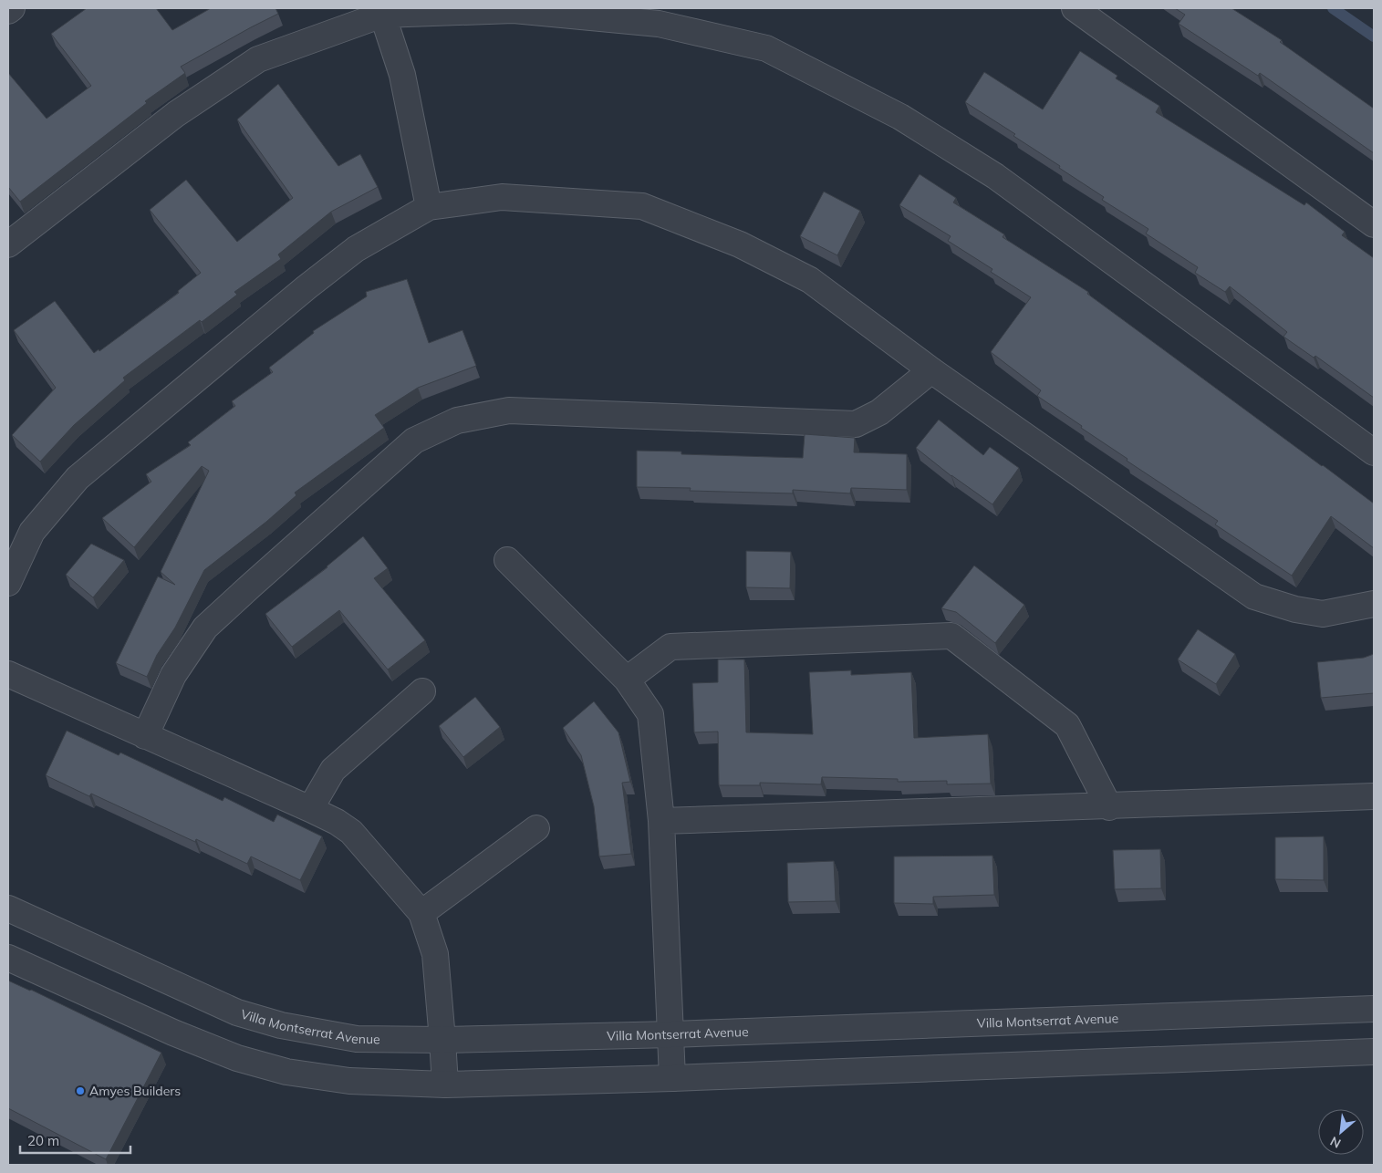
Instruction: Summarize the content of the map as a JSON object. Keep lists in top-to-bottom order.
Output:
{
  "streets": {
    "street": ["Villa Montserrat Avenue"]
  },
  "places": ["Amyes Builders"],
  "scale_bar": "20 m",
  "north": "bottom left"
}
